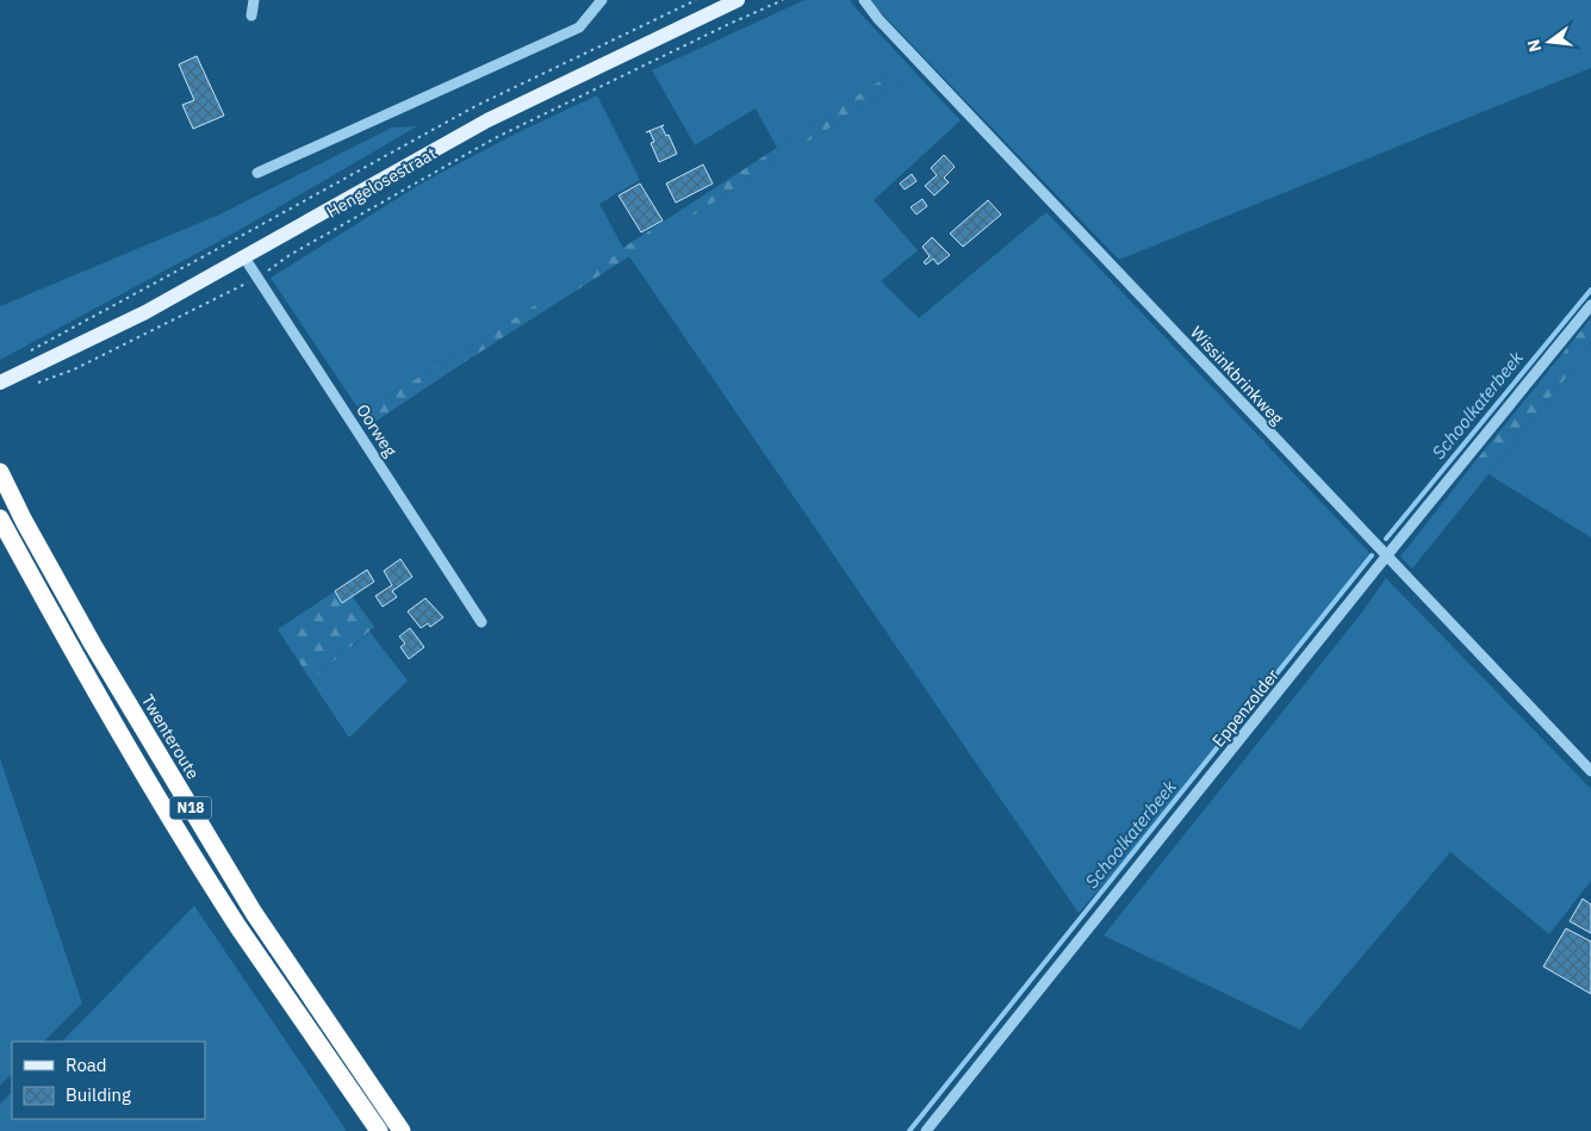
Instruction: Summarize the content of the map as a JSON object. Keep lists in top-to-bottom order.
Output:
{
  "streets": {
    "highway": ["Twenteroute", "N18"],
    "main road": ["Hengelosestraat"],
    "street": ["Wissinkbrinkweg", "Oorweg", "Eppenzolder"]
  },
  "crossings": [
    ["Hengelosestraat", "Oorweg"],
    ["Wissinkbrinkweg", "Eppenzolder"]
  ],
  "water": ["Schoolkaterbeek"],
  "legend": ["Road", "Building"],
  "north": "left"
}
